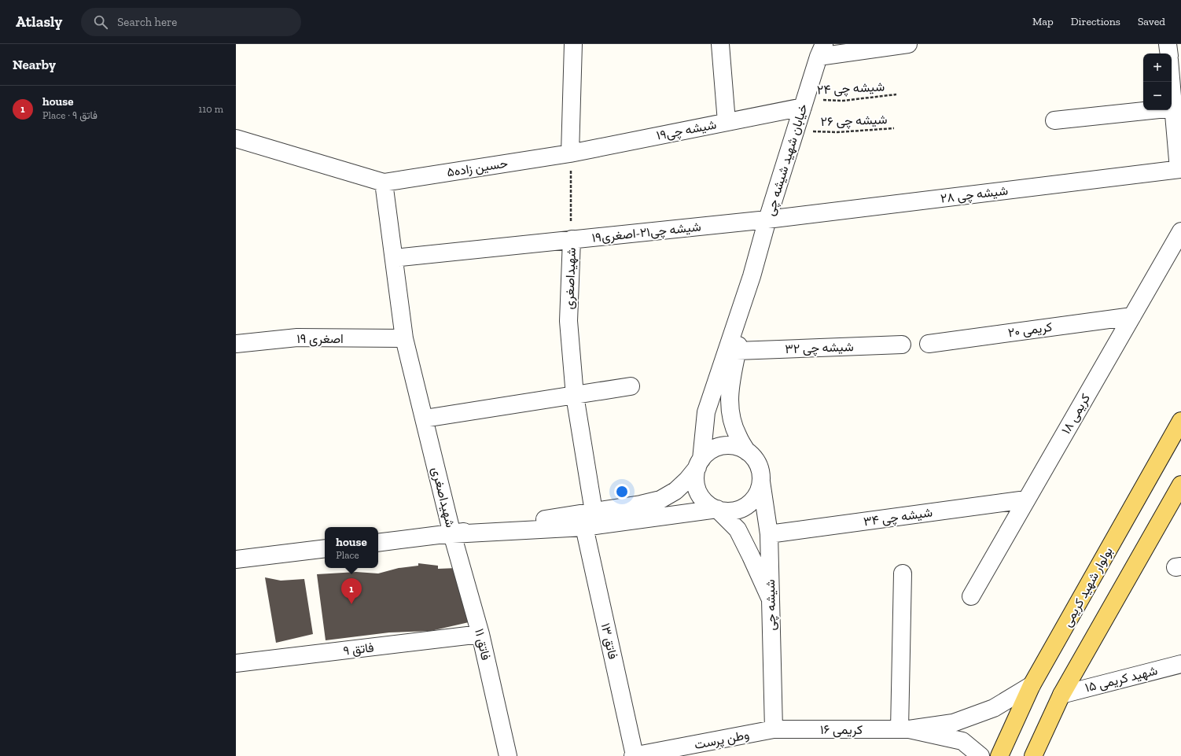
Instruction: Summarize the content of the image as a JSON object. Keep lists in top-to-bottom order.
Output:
{
  "streets": {
    "main road": ["بولوار شهید کریمی"],
    "street": [
      "شیشه چی۱۹",
      "خیابان شهید شیشه چی",
      "حسین زاده۵",
      "شیشه چی ۲۸",
      "شیشه چی۲۱-اصغری۱۹",
      "شهیداصغری",
      "کریمی ۲۰",
      "اصغری ۱۹",
      "شیشه چی ۳۲",
      "کریمی ۱۸",
      "شیشه چی ۳۴",
      "شیشه چی",
      "فاتق ۱۳",
      "فاتق ۱۱",
      "فاتق ۹",
      "شهید کریمی ۱۵",
      "کریمی ۱۶",
      "وطن پرست"
    ],
    "path": ["شیشه چی ۲۴", "شیشه چی ۲۶"]
  },
  "crossings": [
    ["شیشه چی ۲۴", "شیشه چی۱۹"],
    ["شیشه چی ۲۴", "خیابان شهید شیشه چی"],
    ["شیشه چی ۲۶", "خیابان شهید شیشه چی"],
    ["شیشه چی۱۹", "خیابان شهید شیشه چی"],
    ["شیشه چی۱۹", "حسین زاده۵"],
    ["شیشه چی۱۹", "شهیداصغری"],
    ["خیابان شهید شیشه چی", "شیشه چی ۲۸"],
    ["خیابان شهید شیشه چی", "شیشه چی۲۱-اصغری۱۹"],
    ["خیابان شهید شیشه چی", "شیشه چی ۳۲"],
    ["خیابان شهید شیشه چی", "شیشه چی"],
    ["حسین زاده۵", "شهیداصغری"],
    ["شیشه چی ۲۸", "شیشه چی۲۱-اصغری۱۹"],
    ["شیشه چی۲۱-اصغری۱۹", "شهیداصغری"],
    ["شهیداصغری", "اصغری ۱۹"],
    ["شهیداصغری", "فاتق ۱۱"],
    ["کریمی ۲۰", "کریمی ۱۸"],
    ["کریمی ۱۸", "شیشه چی ۳۴"],
    ["شیشه چی ۳۴", "شیشه چی"],
    ["بولوار شهید کریمی", "کریمی ۱۶"],
    ["شیشه چی", "کریمی ۱۶"],
    ["شیشه چی", "وطن پرست"],
    ["فاتق ۱۳", "وطن پرست"],
    ["فاتق ۱۱", "فاتق ۹"],
    ["کریمی ۱۶", "وطن پرست"]
  ],
  "page": {
    "header": "Atlasly",
    "search": "Search here",
    "nav": ["Map", "Directions", "Saved"],
    "heading": "Nearby",
    "map_buttons": ["+", "−"],
    "list": [
      {
        "mark": "1",
        "name": "house",
        "note": "Place · فاتق ۹",
        "value": "110 m"
      }
    ],
    "popup": ["house", "Place"],
    "pins": "1"
  }
}
